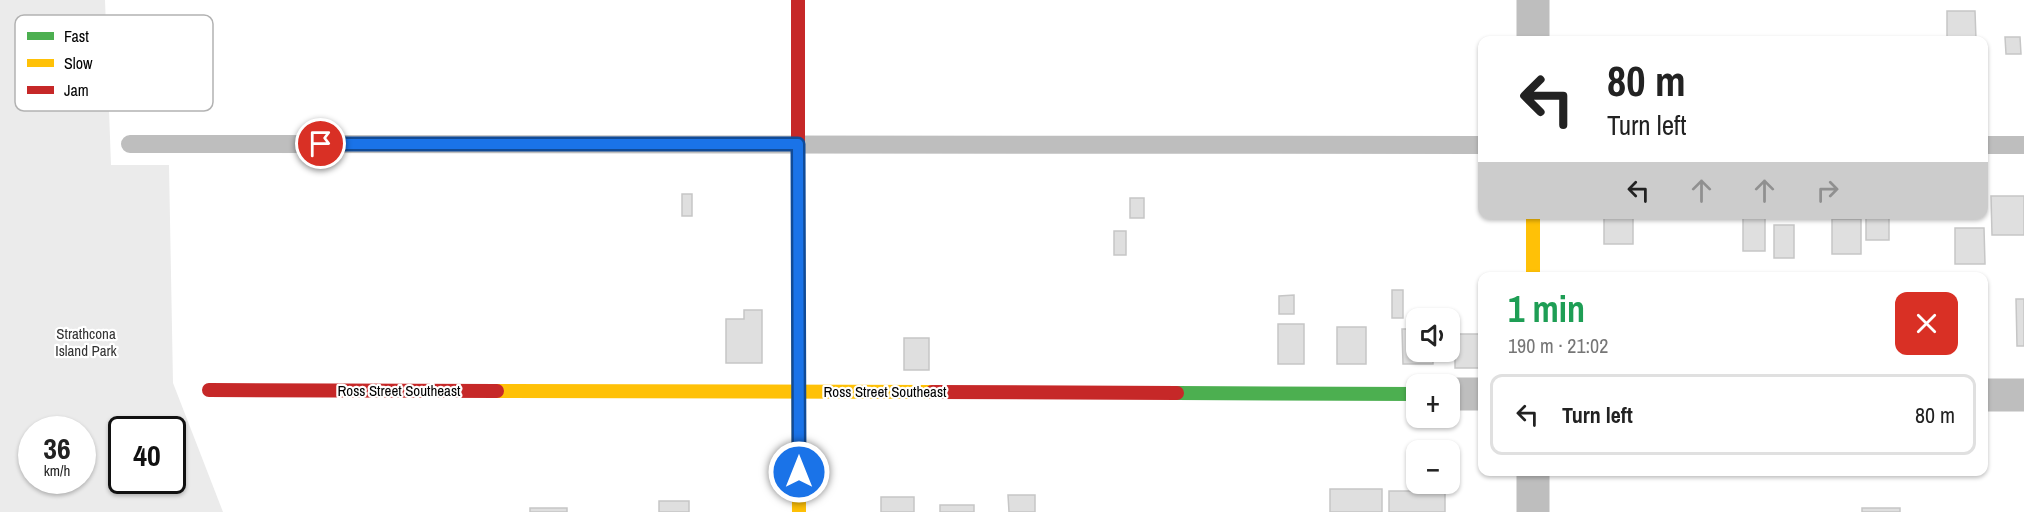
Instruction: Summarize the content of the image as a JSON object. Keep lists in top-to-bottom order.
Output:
{
  "streets": {
    "street": ["Ross Street Southeast"]
  },
  "parks": ["Strathcona Island Park"],
  "legend": ["Fast", "Slow", "Jam"],
  "page": {
    "turn": ["80 m", "Turn left"],
    "heading": ["1 min", "190 m · 21:02"],
    "map_buttons": ["+", "−"],
    "list": [
      {
        "name": "Turn left",
        "value": "80 m"
      }
    ],
    "speed": "36 km/h",
    "limit": "40"
  }
}
